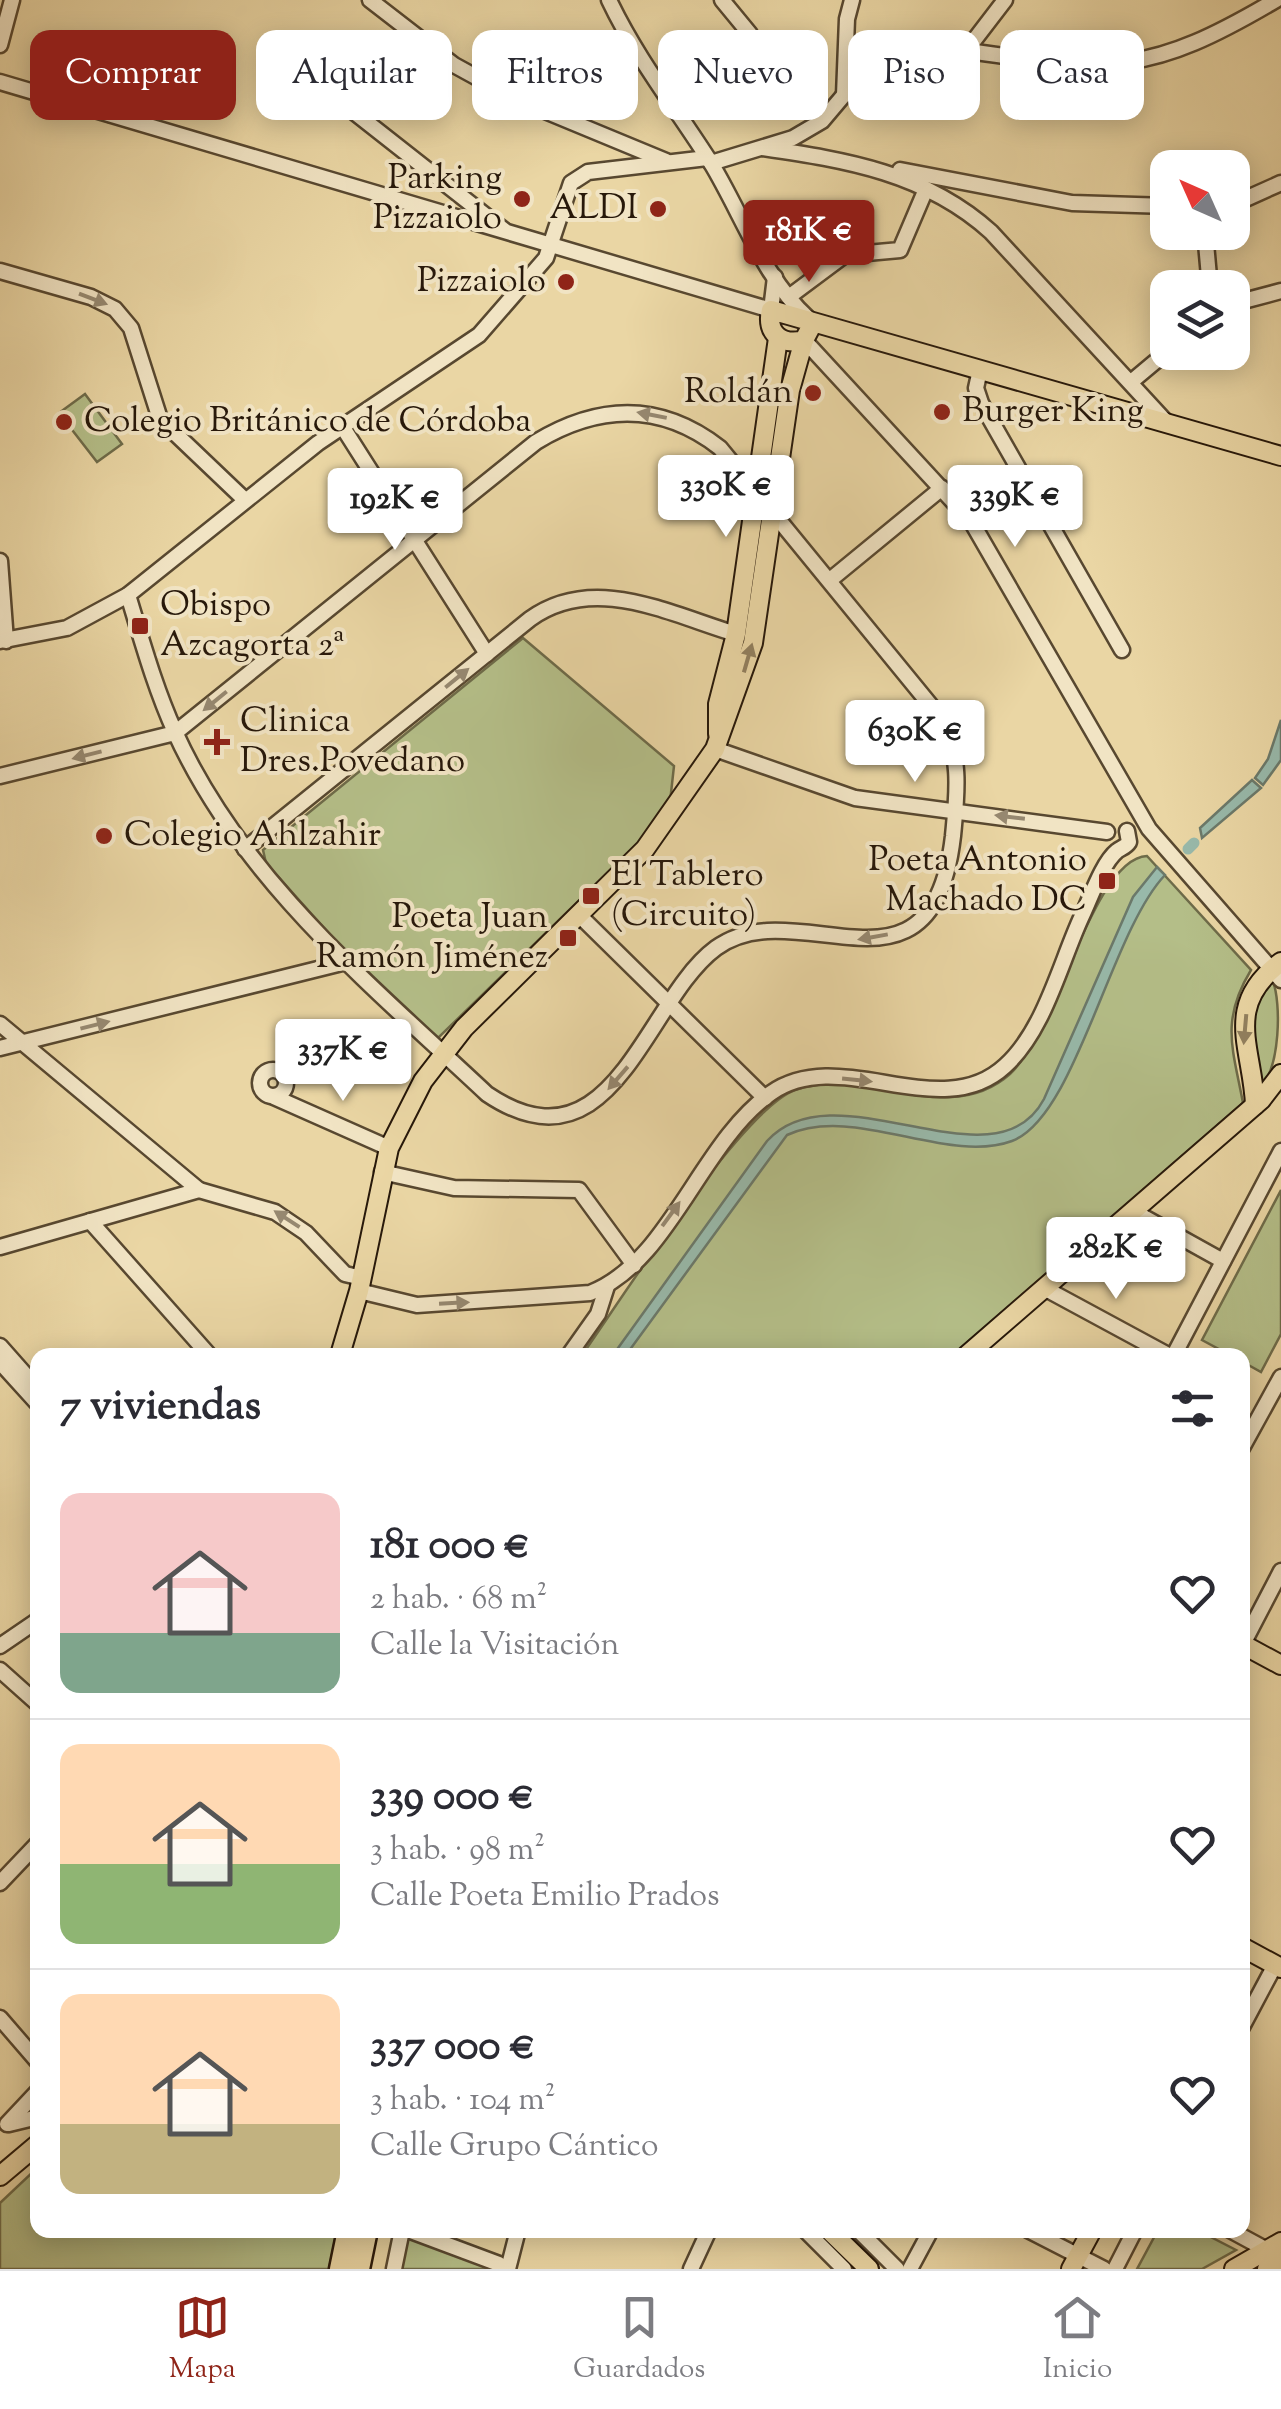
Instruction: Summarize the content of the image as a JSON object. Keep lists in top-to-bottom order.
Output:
{
  "places": {
    "other": [
      "Parking Pizzaiolo",
      "ALDI",
      "Pizzaiolo",
      "Roldán",
      "Burger King",
      "Colegio Británico de Córdoba",
      "Colegio Ahlzahir"
    ],
    "transit": [
      "Obispo Azcagorta 2ª",
      "Poeta Antonio Machado DC",
      "El Tablero (Circuito)",
      "Poeta Juan Ramón Jiménez"
    ],
    "health": ["Clinica Dres.Povedano"]
  },
  "north": "top left",
  "page": {
    "chip": [
      "Comprar",
      "Alquilar",
      "Filtros",
      "Nuevo",
      "Piso",
      "Casa"
    ],
    "price": [
      "181K €",
      "330K €",
      "339K €",
      "192K €",
      "630K €",
      "337K €",
      "282K €"
    ],
    "heading": "7 viviendas",
    "list": [
      {
        "name": "181 000 €",
        "note": "2 hab. · 68 m² · Calle la Visitación"
      },
      {
        "name": "339 000 €",
        "note": "3 hab. · 98 m² · Calle Poeta Emilio Prados"
      },
      {
        "name": "337 000 €",
        "note": "3 hab. · 104 m² · Calle Grupo Cántico"
      }
    ],
    "tabs": ["Mapa", "Guardados", "Inicio"]
  }
}
